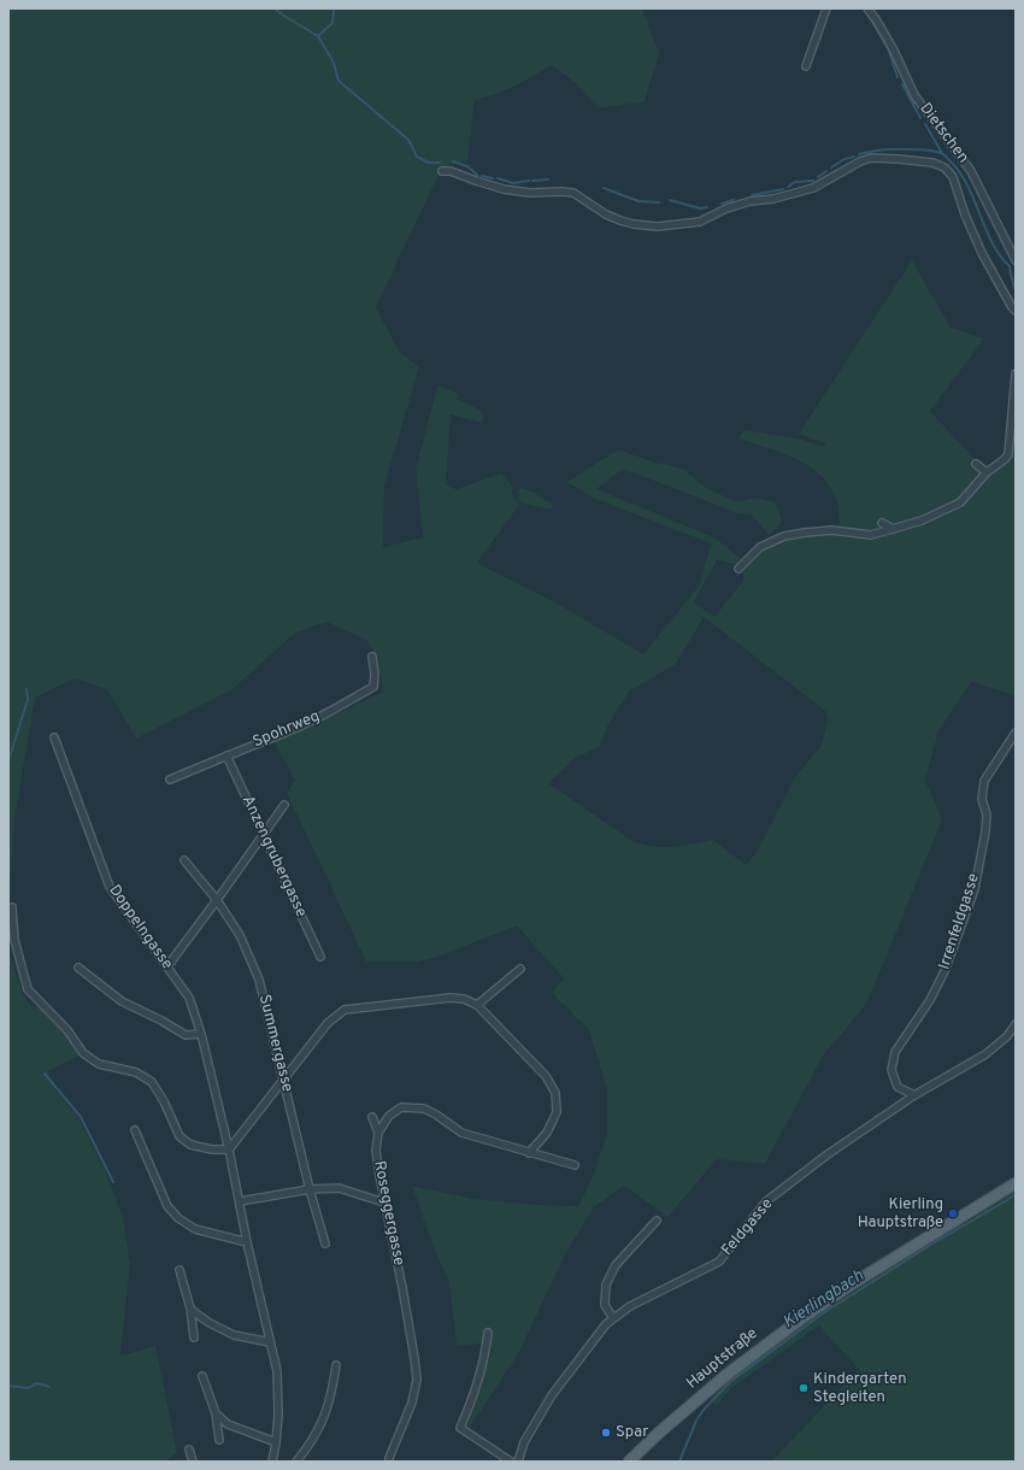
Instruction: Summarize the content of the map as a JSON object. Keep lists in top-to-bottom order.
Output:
{
  "streets": {
    "main road": ["Hauptstraße"],
    "street": [
      "Dietschen",
      "Spohrweg",
      "Anzengrubergasse",
      "Irrenfeldgasse",
      "Doppelngasse",
      "Summergasse",
      "Roseggergasse",
      "Feldgasse"
    ]
  },
  "crossings": [
    ["Spohrweg", "Anzengrubergasse"],
    ["Irrenfeldgasse", "Feldgasse"]
  ],
  "water": ["Kierlingbach"],
  "places": ["Kierling Hauptstraße", "Kindergarten Stegleiten", "Spar"]
}
